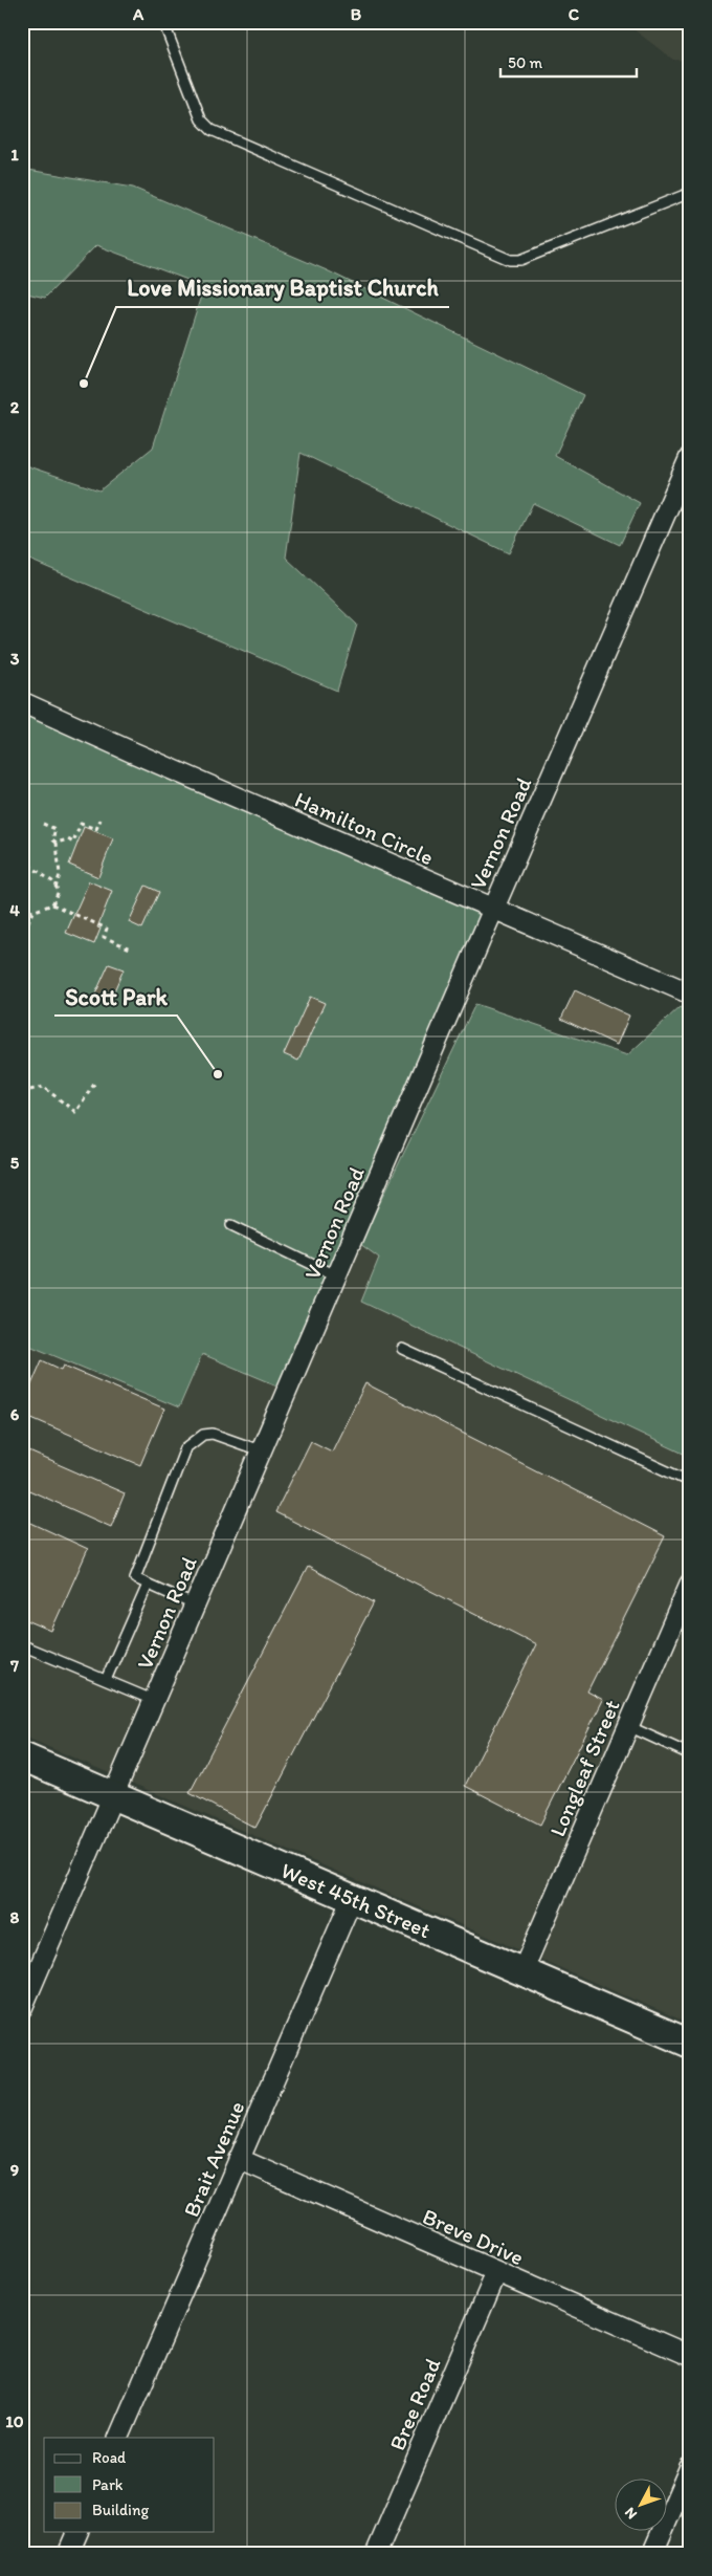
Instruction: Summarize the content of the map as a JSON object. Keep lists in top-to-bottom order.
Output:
{
  "streets": {
    "street": [
      "Hamilton Circle",
      "Vernon Road",
      "Longleaf Street",
      "West 45th Street",
      "Brait Avenue",
      "Breve Drive",
      "Bree Road"
    ]
  },
  "crossings": [
    ["Hamilton Circle", "Vernon Road"],
    ["Vernon Road", "West 45th Street"],
    ["Longleaf Street", "West 45th Street"],
    ["West 45th Street", "Brait Avenue"],
    ["Brait Avenue", "Breve Drive"],
    ["Breve Drive", "Bree Road"]
  ],
  "places": ["Love Missionary Baptist Church", "Scott Park"],
  "legend": ["Road", "Park", "Building"],
  "scale_bar": "50 m",
  "north": "bottom left",
  "grid": {
    "columns": ["A", "B", "C"],
    "rows": [
      "1",
      "2",
      "3",
      "4",
      "5",
      "6",
      "7",
      "8",
      "9",
      "10"
    ]
  }
}
